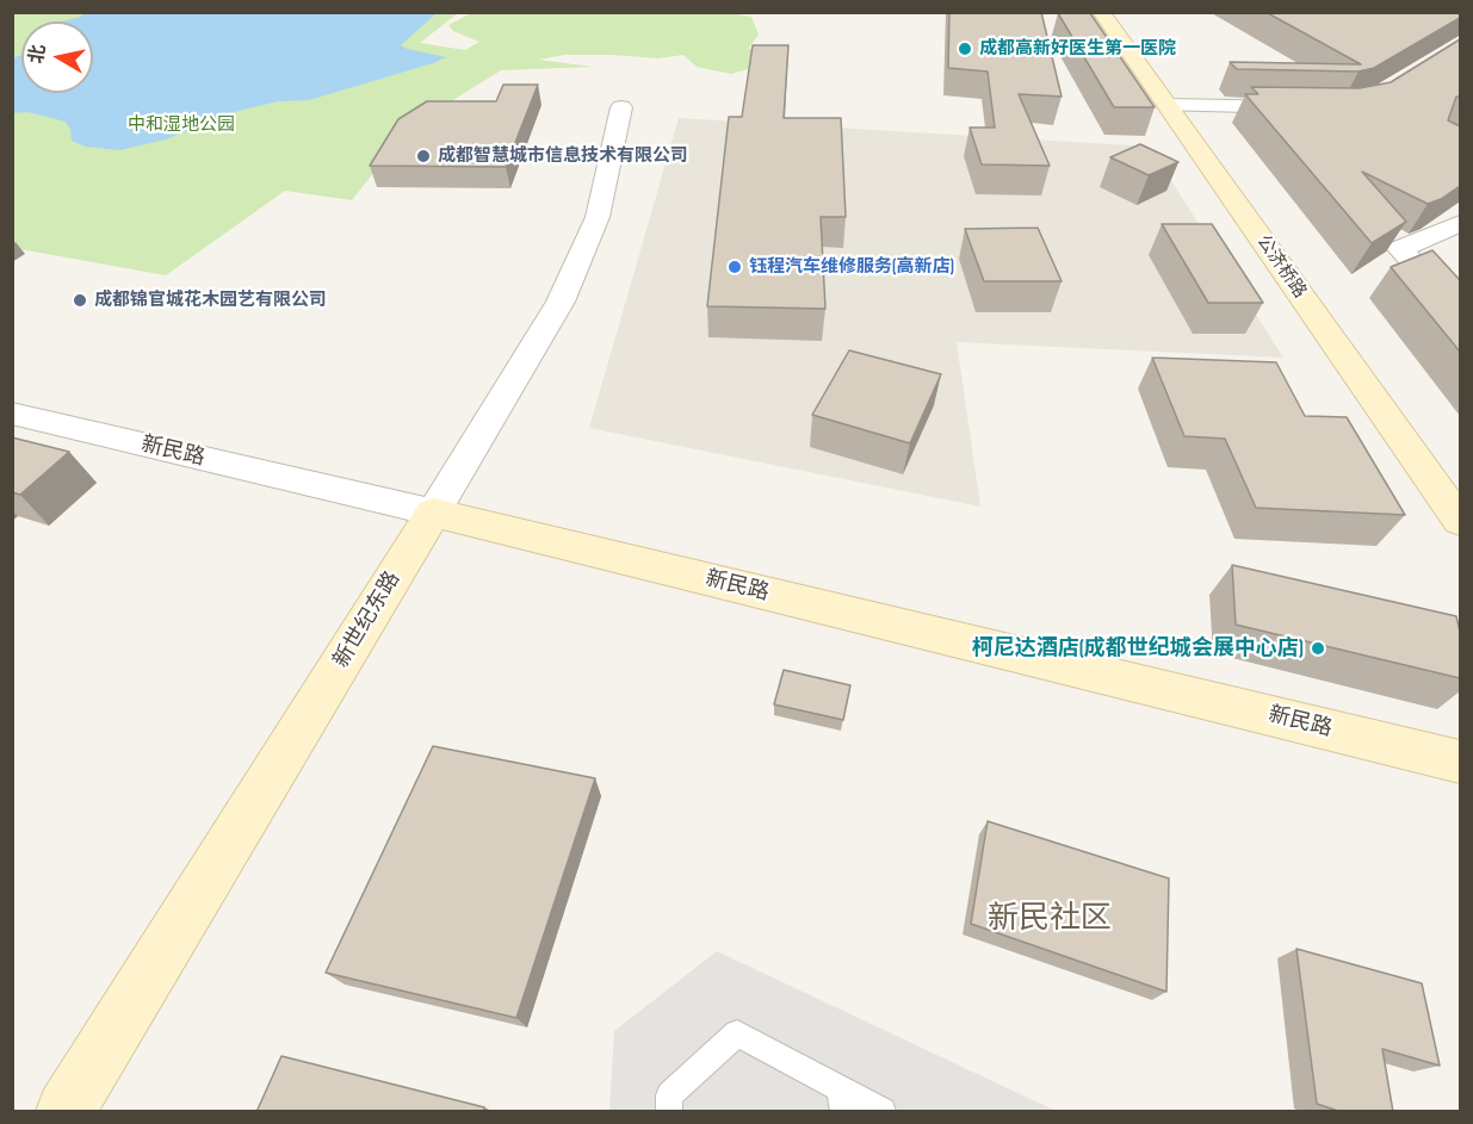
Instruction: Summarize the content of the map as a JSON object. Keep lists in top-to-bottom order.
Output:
{
  "streets": {
    "main road": ["公济桥路", "新民路", "新世纪东路"]
  },
  "crossings": [
    ["新民路", "新世纪东路"]
  ],
  "districts": ["新民社区"],
  "parks": ["中和湿地公园"],
  "places": [
    "成都高新好医生第一医院",
    "成都智慧城市信息技术有限公司",
    "钰程汽车维修服务(高新店)",
    "成都锦官城花木园艺有限公司",
    "柯尼达酒店(成都世纪城会展中心店)"
  ],
  "north": "left"
}
